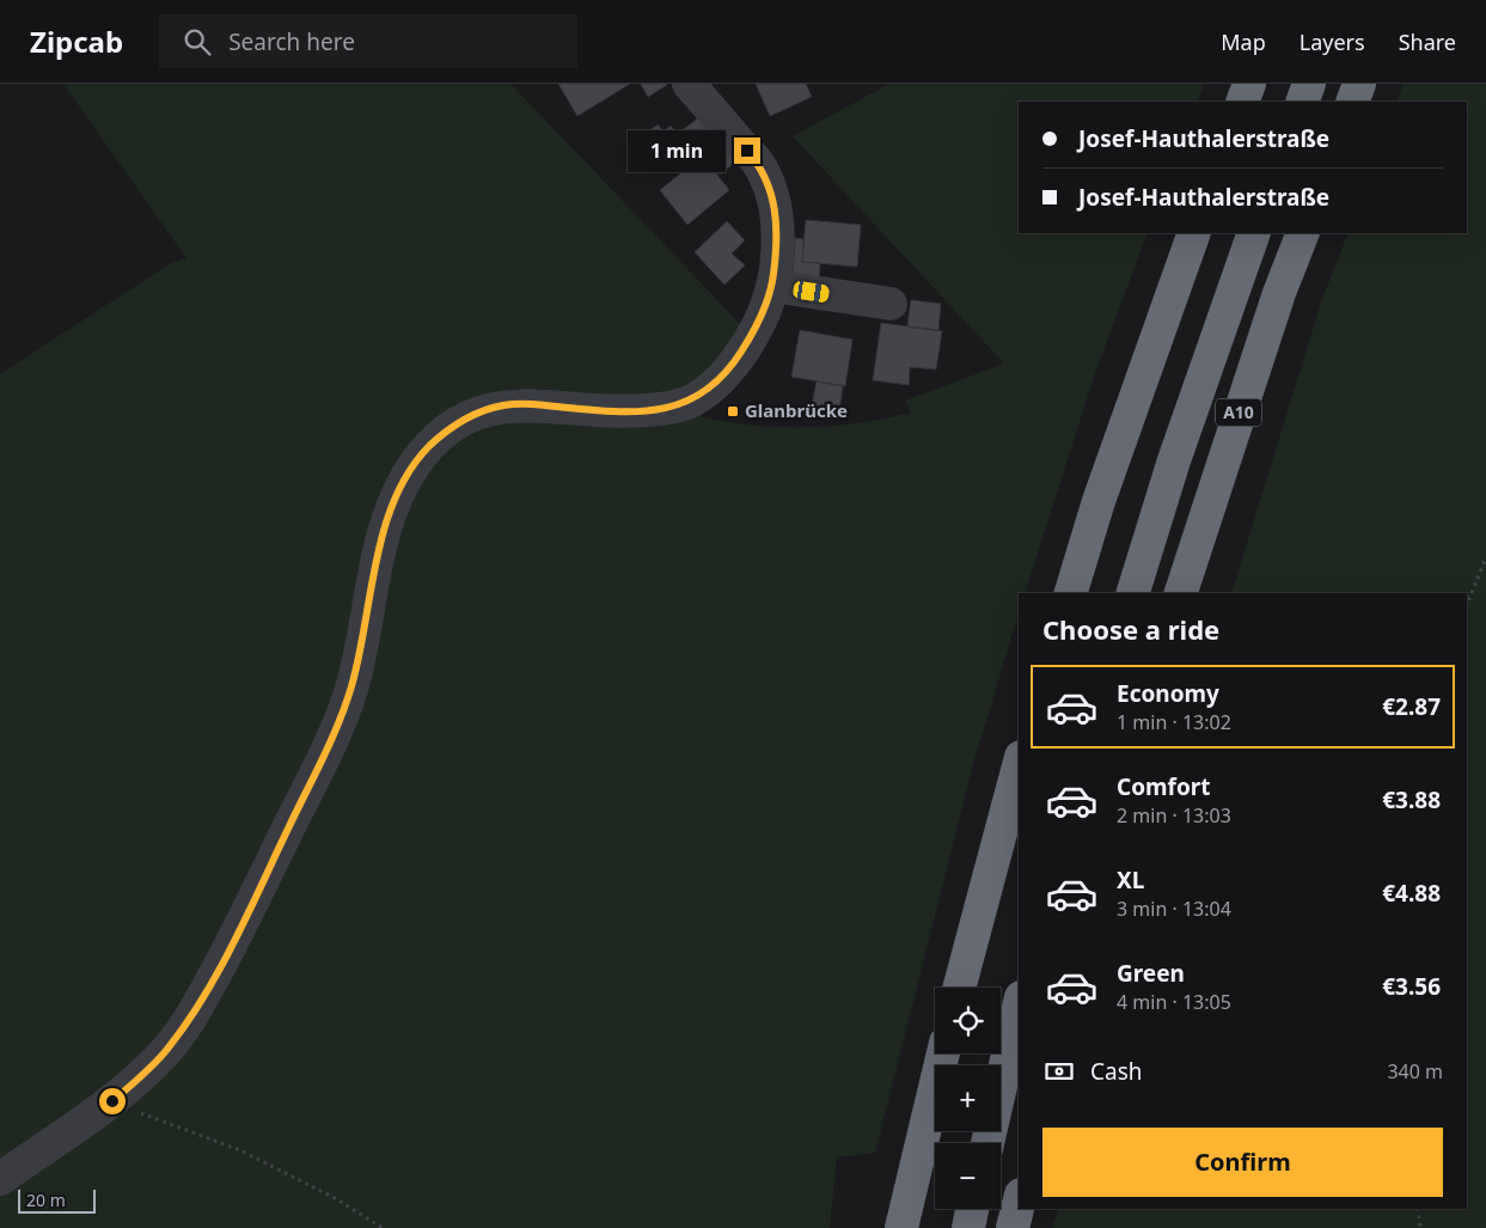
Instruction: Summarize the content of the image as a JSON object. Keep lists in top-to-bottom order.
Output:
{
  "streets": {
    "highway": ["A10"]
  },
  "places": {
    "transit": ["Glanbrücke"]
  },
  "scale_bar": "20 m",
  "page": {
    "header": "Zipcab",
    "search": "Search here",
    "nav": ["Map", "Layers", "Share"],
    "banner": ["Josef-Hauthalerstraße", "Josef-Hauthalerstraße"],
    "bubble": "1 min",
    "heading": "Choose a ride",
    "list": [
      {
        "name": "Economy",
        "note": "1 min · 13:02",
        "value": "€2.87"
      },
      {
        "name": "Comfort",
        "note": "2 min · 13:03",
        "value": "€3.88"
      },
      {
        "name": "XL",
        "note": "3 min · 13:04",
        "value": "€4.88"
      },
      {
        "name": "Green",
        "note": "4 min · 13:05",
        "value": "€3.56"
      }
    ],
    "map_buttons": ["+", "−"],
    "pay": ["Cash", "340 m"],
    "buttons": "Confirm",
    "scale": "20 m"
  }
}
